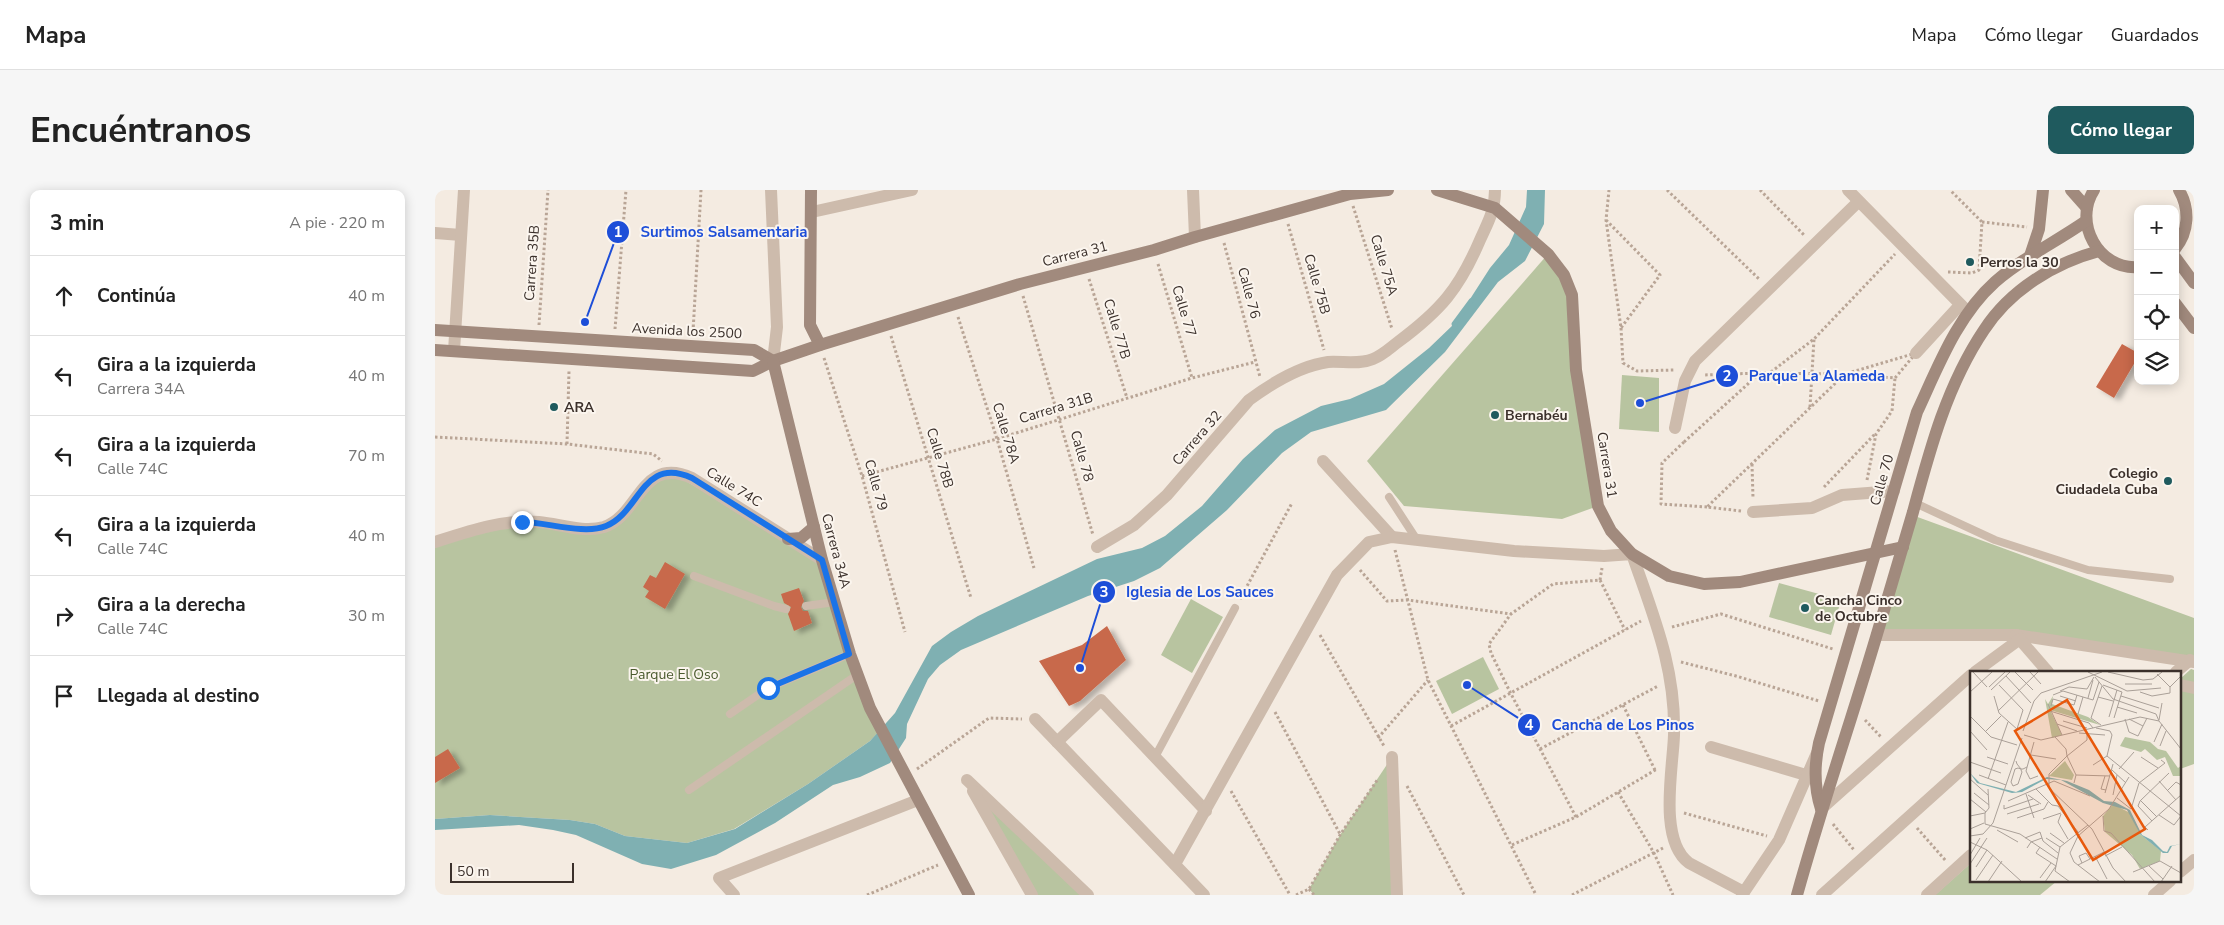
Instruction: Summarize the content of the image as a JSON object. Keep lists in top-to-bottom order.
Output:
{
  "streets": {
    "main road": [
      "Carrera 31",
      "Avenida los 2500",
      "Calle 70",
      "Carrera 34A"
    ],
    "street": ["Carrera 32", "Calle 74C"],
    "path": [
      "Carrera 35B",
      "Calle 75A",
      "Calle 75B",
      "Calle 76",
      "Calle 77",
      "Calle 77B",
      "Carrera 31B",
      "Calle 78A",
      "Calle 78",
      "Calle 78B",
      "Calle 79"
    ]
  },
  "crossings": [
    ["Carrera 31", "Calle 75A"],
    ["Carrera 31", "Calle 75B"],
    ["Carrera 31", "Calle 76"],
    ["Carrera 31", "Calle 77"],
    ["Carrera 31", "Calle 77B"],
    ["Carrera 31", "Avenida los 2500"],
    ["Carrera 31", "Calle 78A"],
    ["Carrera 31", "Calle 78"],
    ["Carrera 31", "Calle 78B"],
    ["Carrera 31", "Calle 70"],
    ["Carrera 31", "Calle 79"],
    ["Carrera 31", "Carrera 34A"],
    ["Carrera 35B", "Avenida los 2500"],
    ["Calle 75B", "Carrera 32"],
    ["Calle 76", "Carrera 31B"],
    ["Calle 77", "Carrera 31B"],
    ["Calle 77B", "Carrera 31B"],
    ["Avenida los 2500", "Carrera 34A"],
    ["Carrera 31B", "Calle 78A"],
    ["Carrera 31B", "Calle 78"],
    ["Carrera 31B", "Calle 78B"],
    ["Carrera 31B", "Calle 79"],
    ["Carrera 32", "Calle 78"],
    ["Calle 74C", "Carrera 34A"]
  ],
  "parks": ["Parque El Oso"],
  "places": [
    "Perros la 30",
    "Surtimos Salsamentaria",
    "Parque La Alameda",
    "ARA",
    "Bernabéu",
    "Colegio Ciudadela Cuba",
    "Cancha Cinco de Octubre",
    "Iglesia de Los Sauces",
    "Cancha de Los Pinos"
  ],
  "scale_bar": "50 m",
  "page": {
    "header": "Mapa",
    "nav": ["Mapa", "Cómo llegar", "Guardados"],
    "buttons": "Cómo llegar",
    "title": "Encuéntranos",
    "heading": ["3 min", "A pie · 220 m"],
    "map_buttons": ["+", "−"],
    "list": [
      ["Continúa", "40 m"],
      ["Gira a la izquierda", "Carrera 34A", "40 m"],
      ["Gira a la izquierda", "Calle 74C", "70 m"],
      ["Gira a la izquierda", "Calle 74C", "40 m"],
      ["Gira a la derecha", "Calle 74C", "30 m"],
      "Llegada al destino"
    ],
    "scale": "50 m"
  }
}
